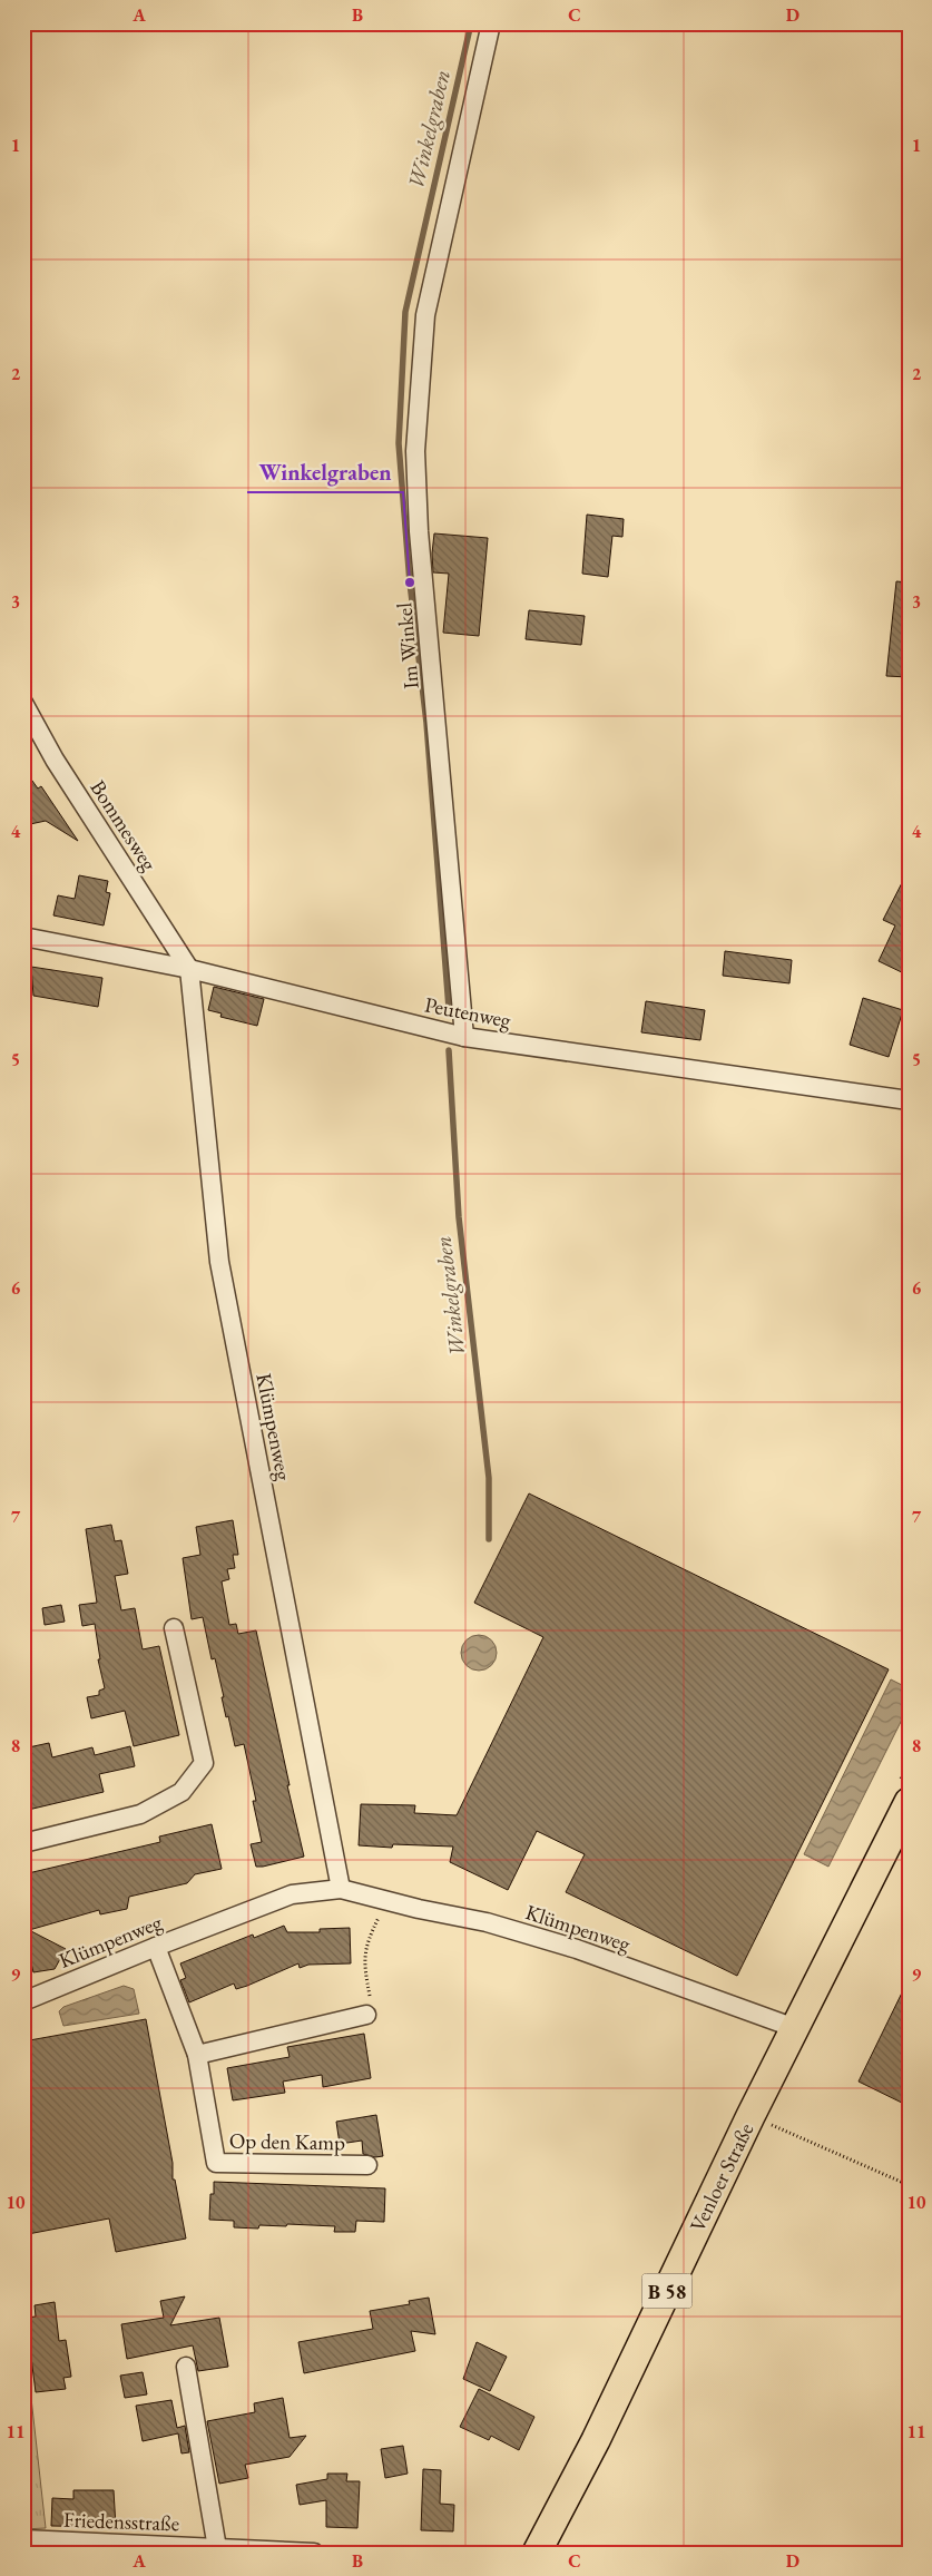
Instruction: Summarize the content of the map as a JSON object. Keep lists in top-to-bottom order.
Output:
{
  "streets": {
    "main road": ["Venloer Straße", "B 58"],
    "street": [
      "Im Winkel",
      "Bommesweg",
      "Peutenweg",
      "Klümpenweg",
      "Op den Kamp",
      "Friedensstraße"
    ]
  },
  "crossings": [
    ["Im Winkel", "Peutenweg"],
    ["Bommesweg", "Peutenweg"],
    ["Bommesweg", "Klümpenweg"],
    ["Peutenweg", "Klümpenweg"],
    ["Klümpenweg", "Op den Kamp"],
    ["Klümpenweg", "Venloer Straße"]
  ],
  "water": ["Winkelgraben"],
  "places": ["Winkelgraben"],
  "grid": {
    "columns": [
      "A",
      "B",
      "C",
      "D"
    ],
    "rows": [
      "1",
      "2",
      "3",
      "4",
      "5",
      "6",
      "7",
      "8",
      "9",
      "10",
      "11"
    ]
  }
}
